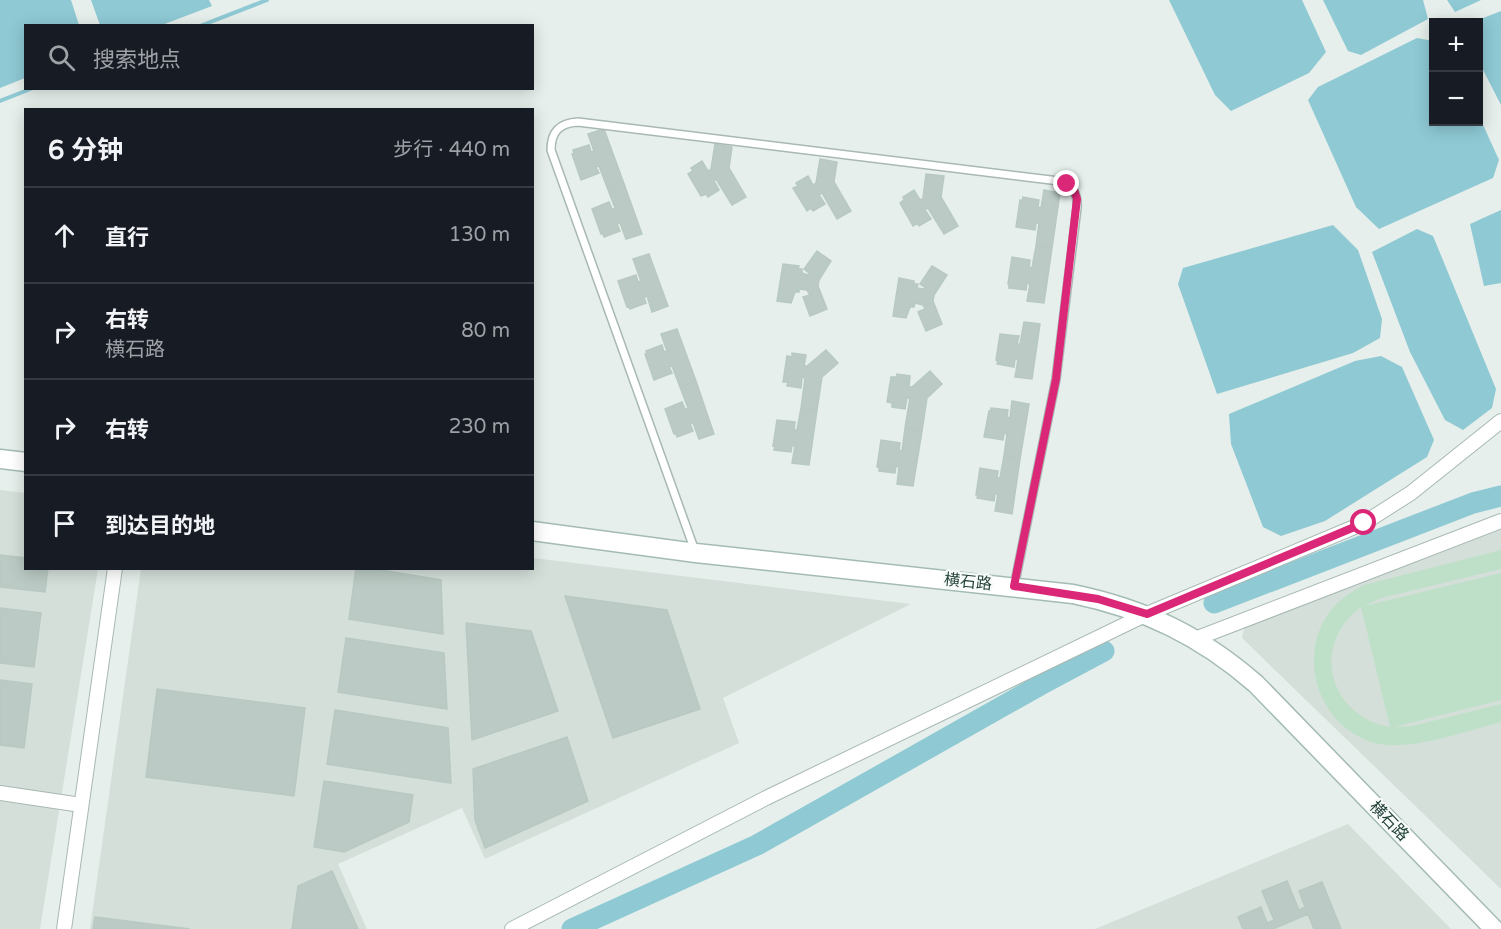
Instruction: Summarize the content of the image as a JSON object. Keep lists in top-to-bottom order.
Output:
{
  "streets": {
    "main road": ["横石路"]
  },
  "page": {
    "map_buttons": ["+", "−"],
    "search": "搜索地点",
    "heading": ["6 分钟", "步行 · 440 m"],
    "list": [
      ["直行", "130 m"],
      ["右转", "横石路", "80 m"],
      ["右转", "230 m"],
      "到达目的地"
    ]
  }
}
